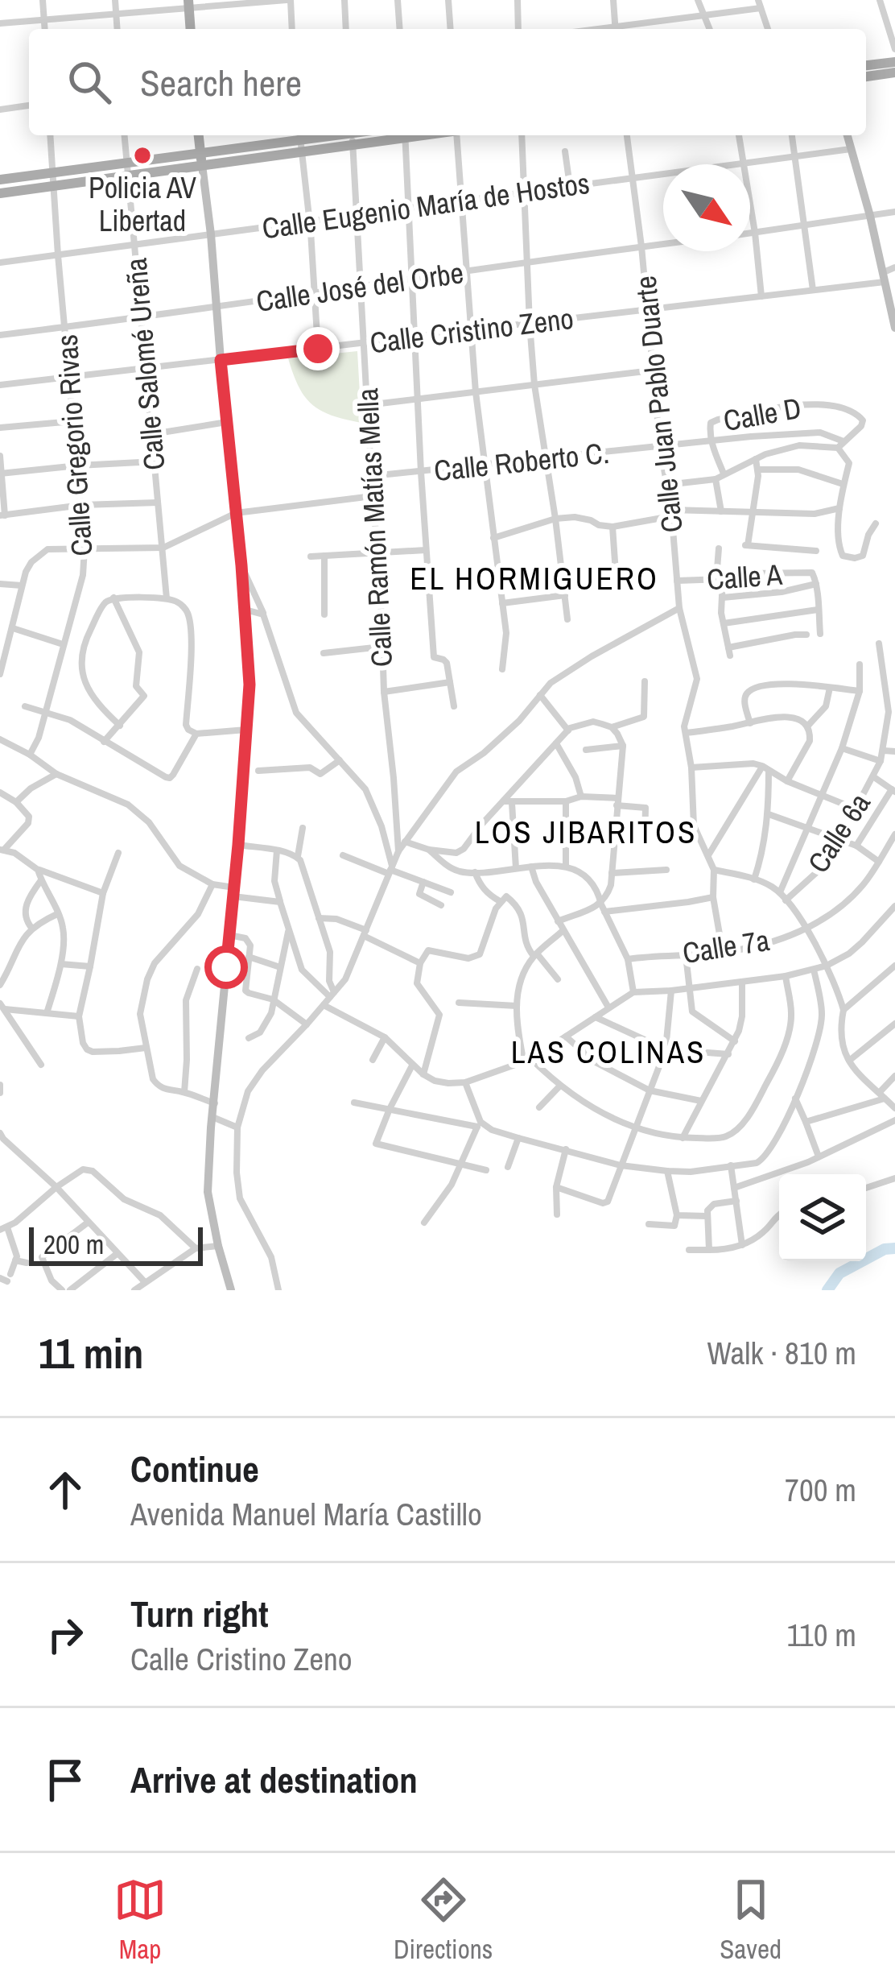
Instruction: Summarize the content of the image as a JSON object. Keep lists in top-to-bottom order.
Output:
{
  "streets": {
    "street": [
      "Calle Eugenio María de Hostos",
      "Calle José del Orbe",
      "Calle Cristino Zeno",
      "Calle Salomé Ureña",
      "Calle Juan Pablo Duarte",
      "Calle D",
      "Calle Gregorio Rivas",
      "Calle Roberto C.",
      "Calle Ramón Matías Mella",
      "Calle A",
      "Calle 6a",
      "Calle 7a"
    ]
  },
  "crossings": [
    ["Calle Eugenio María de Hostos", "Calle Salomé Ureña"],
    ["Calle Eugenio María de Hostos", "Calle Juan Pablo Duarte"],
    ["Calle Eugenio María de Hostos", "Calle Gregorio Rivas"],
    ["Calle Eugenio María de Hostos", "Calle Ramón Matías Mella"],
    ["Calle José del Orbe", "Calle Salomé Ureña"],
    ["Calle José del Orbe", "Calle Juan Pablo Duarte"],
    ["Calle José del Orbe", "Calle Gregorio Rivas"],
    ["Calle José del Orbe", "Calle Ramón Matías Mella"],
    ["Calle Cristino Zeno", "Calle Salomé Ureña"],
    ["Calle Cristino Zeno", "Calle Juan Pablo Duarte"],
    ["Calle Cristino Zeno", "Calle Gregorio Rivas"],
    ["Calle Cristino Zeno", "Calle Ramón Matías Mella"],
    ["Calle Juan Pablo Duarte", "Calle Roberto C."],
    ["Calle Juan Pablo Duarte", "Calle A"],
    ["Calle D", "Calle Roberto C."],
    ["Calle Roberto C.", "Calle Ramón Matías Mella"]
  ],
  "districts": ["EL HORMIGUERO", "LOS JIBARITOS", "LAS COLINAS"],
  "places": ["Policia AV Libertad"],
  "scale_bar": "200 m",
  "north": "bottom right",
  "page": {
    "search": "Search here",
    "scale": "200 m",
    "heading": ["11 min", "Walk · 810 m"],
    "list": [
      ["Continue", "Avenida Manuel María Castillo", "700 m"],
      ["Turn right", "Calle Cristino Zeno", "110 m"],
      "Arrive at destination"
    ],
    "nav": ["Map", "Directions", "Saved"]
  }
}
